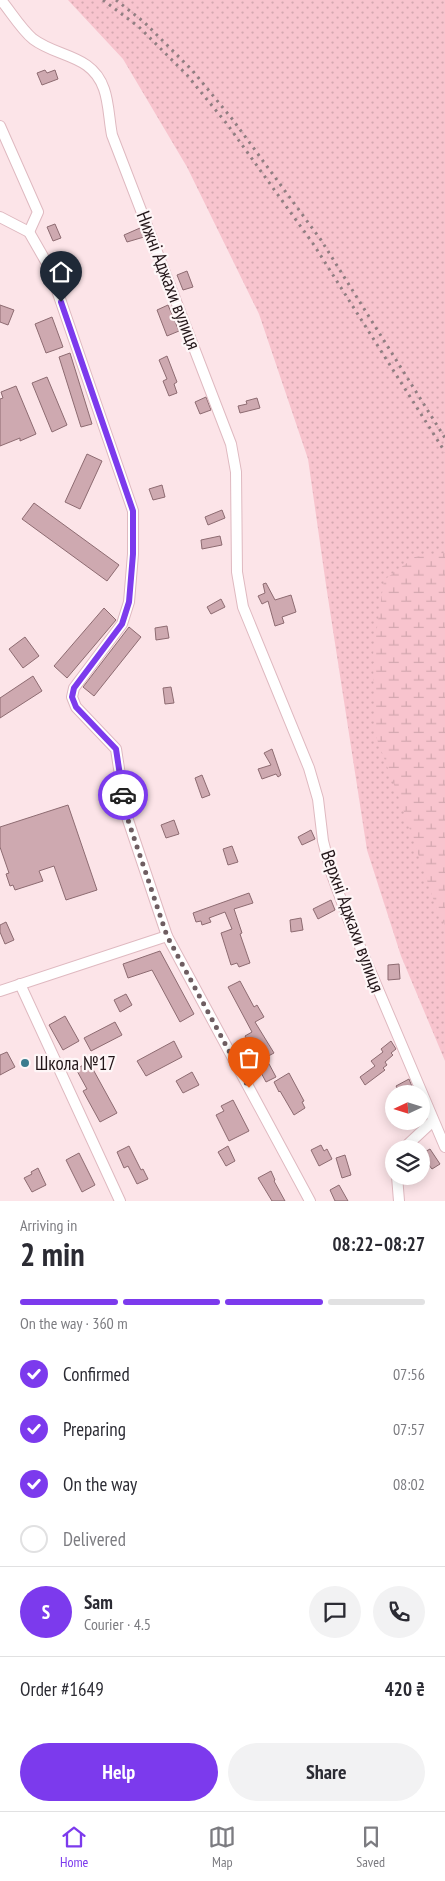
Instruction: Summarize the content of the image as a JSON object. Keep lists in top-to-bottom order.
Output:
{
  "streets": {
    "street": ["Нижні Аджахи вулиця", "Верхні Аджахи вулиця"]
  },
  "crossings": [
    ["Нижні Аджахи вулиця", "Верхні Аджахи вулиця"]
  ],
  "places": ["Школа №17"],
  "north": "left",
  "page": {
    "heading": ["2 min", "Arriving in", "08:22–08:27"],
    "panel": [
      "Sam",
      "Courier · 4.5",
      "Order #1649",
      "420 ₴"
    ],
    "bar": "On the way · 360 m",
    "list": [
      ["Confirmed", "07:56"],
      ["Preparing", "07:57"],
      ["On the way", "08:02"],
      "Delivered"
    ],
    "round": "S",
    "buttons": ["Help", "Share"],
    "tabs": ["Home", "Map", "Saved"]
  }
}
